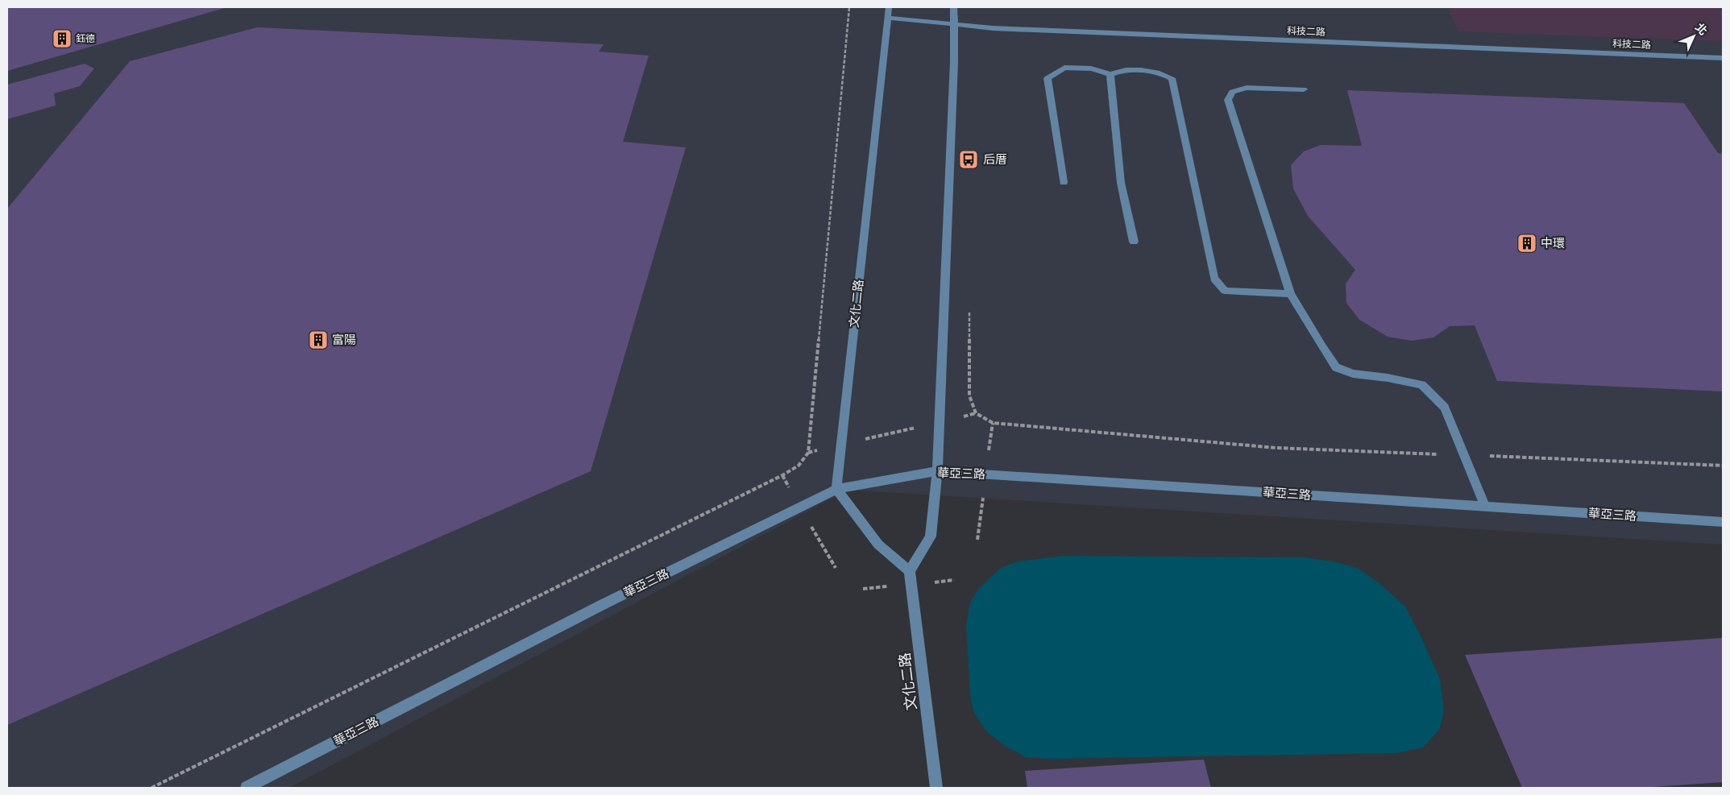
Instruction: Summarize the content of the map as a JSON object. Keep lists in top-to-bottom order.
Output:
{
  "streets": {
    "street": ["科技二路", "文化二路", "華亞三路"]
  },
  "crossings": [
    ["科技二路", "文化二路"],
    ["文化二路", "華亞三路"]
  ],
  "places": {
    "building": ["鈺德", "中環", "富陽"],
    "bus stop": ["后厝"]
  },
  "north": "top right"
}
